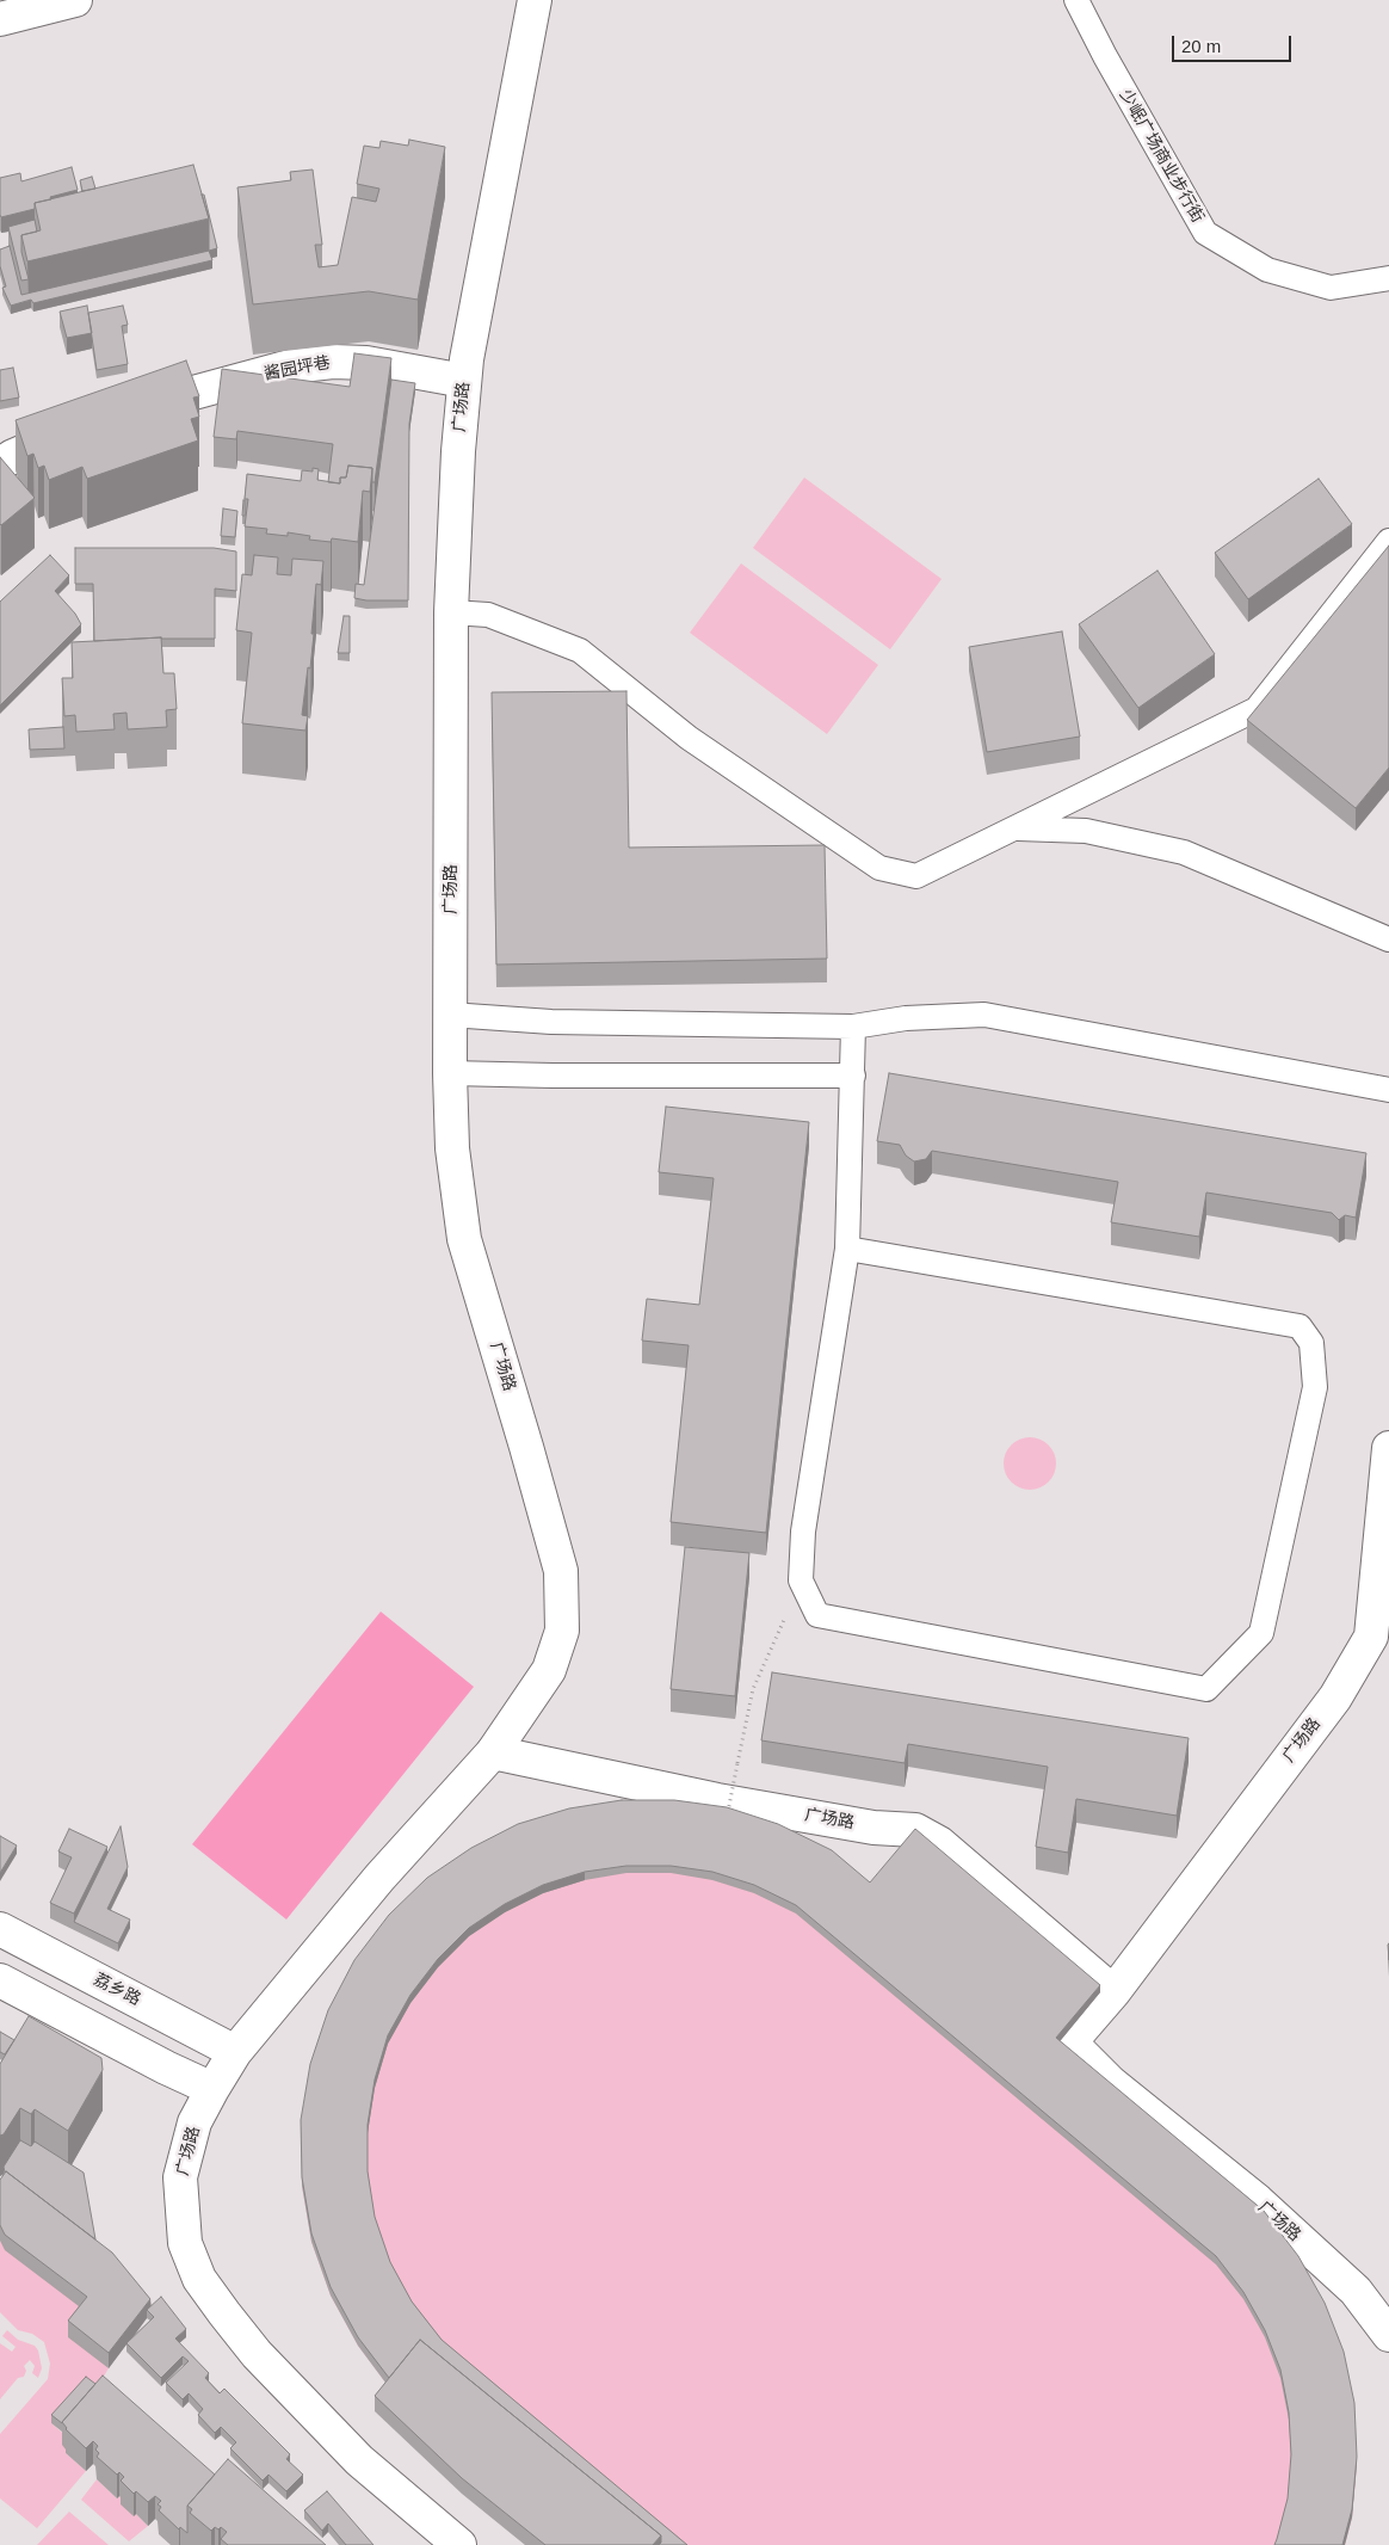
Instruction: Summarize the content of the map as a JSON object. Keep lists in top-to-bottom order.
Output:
{
  "streets": {
    "main road": ["酱园坪巷", "广场路", "荔乡路"],
    "lane": ["少岷广场商业步行街"]
  },
  "crossings": [
    ["酱园坪巷", "广场路"],
    ["广场路", "荔乡路"]
  ],
  "scale_bar": "20 m"
}
